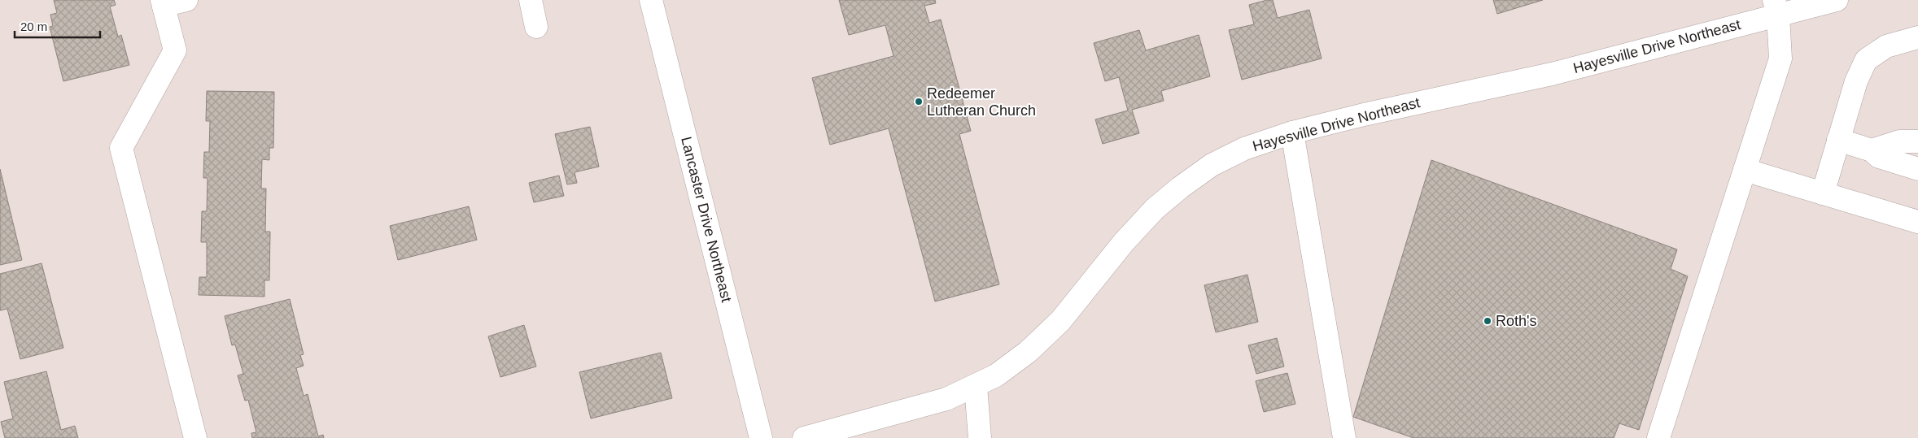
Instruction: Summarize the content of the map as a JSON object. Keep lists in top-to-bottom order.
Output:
{
  "streets": {
    "street": ["Hayesville Drive Northeast", "Lancaster Drive Northeast"]
  },
  "places": ["Redeemer Lutheran Church", "Roth's"],
  "scale_bar": "20 m"
}
